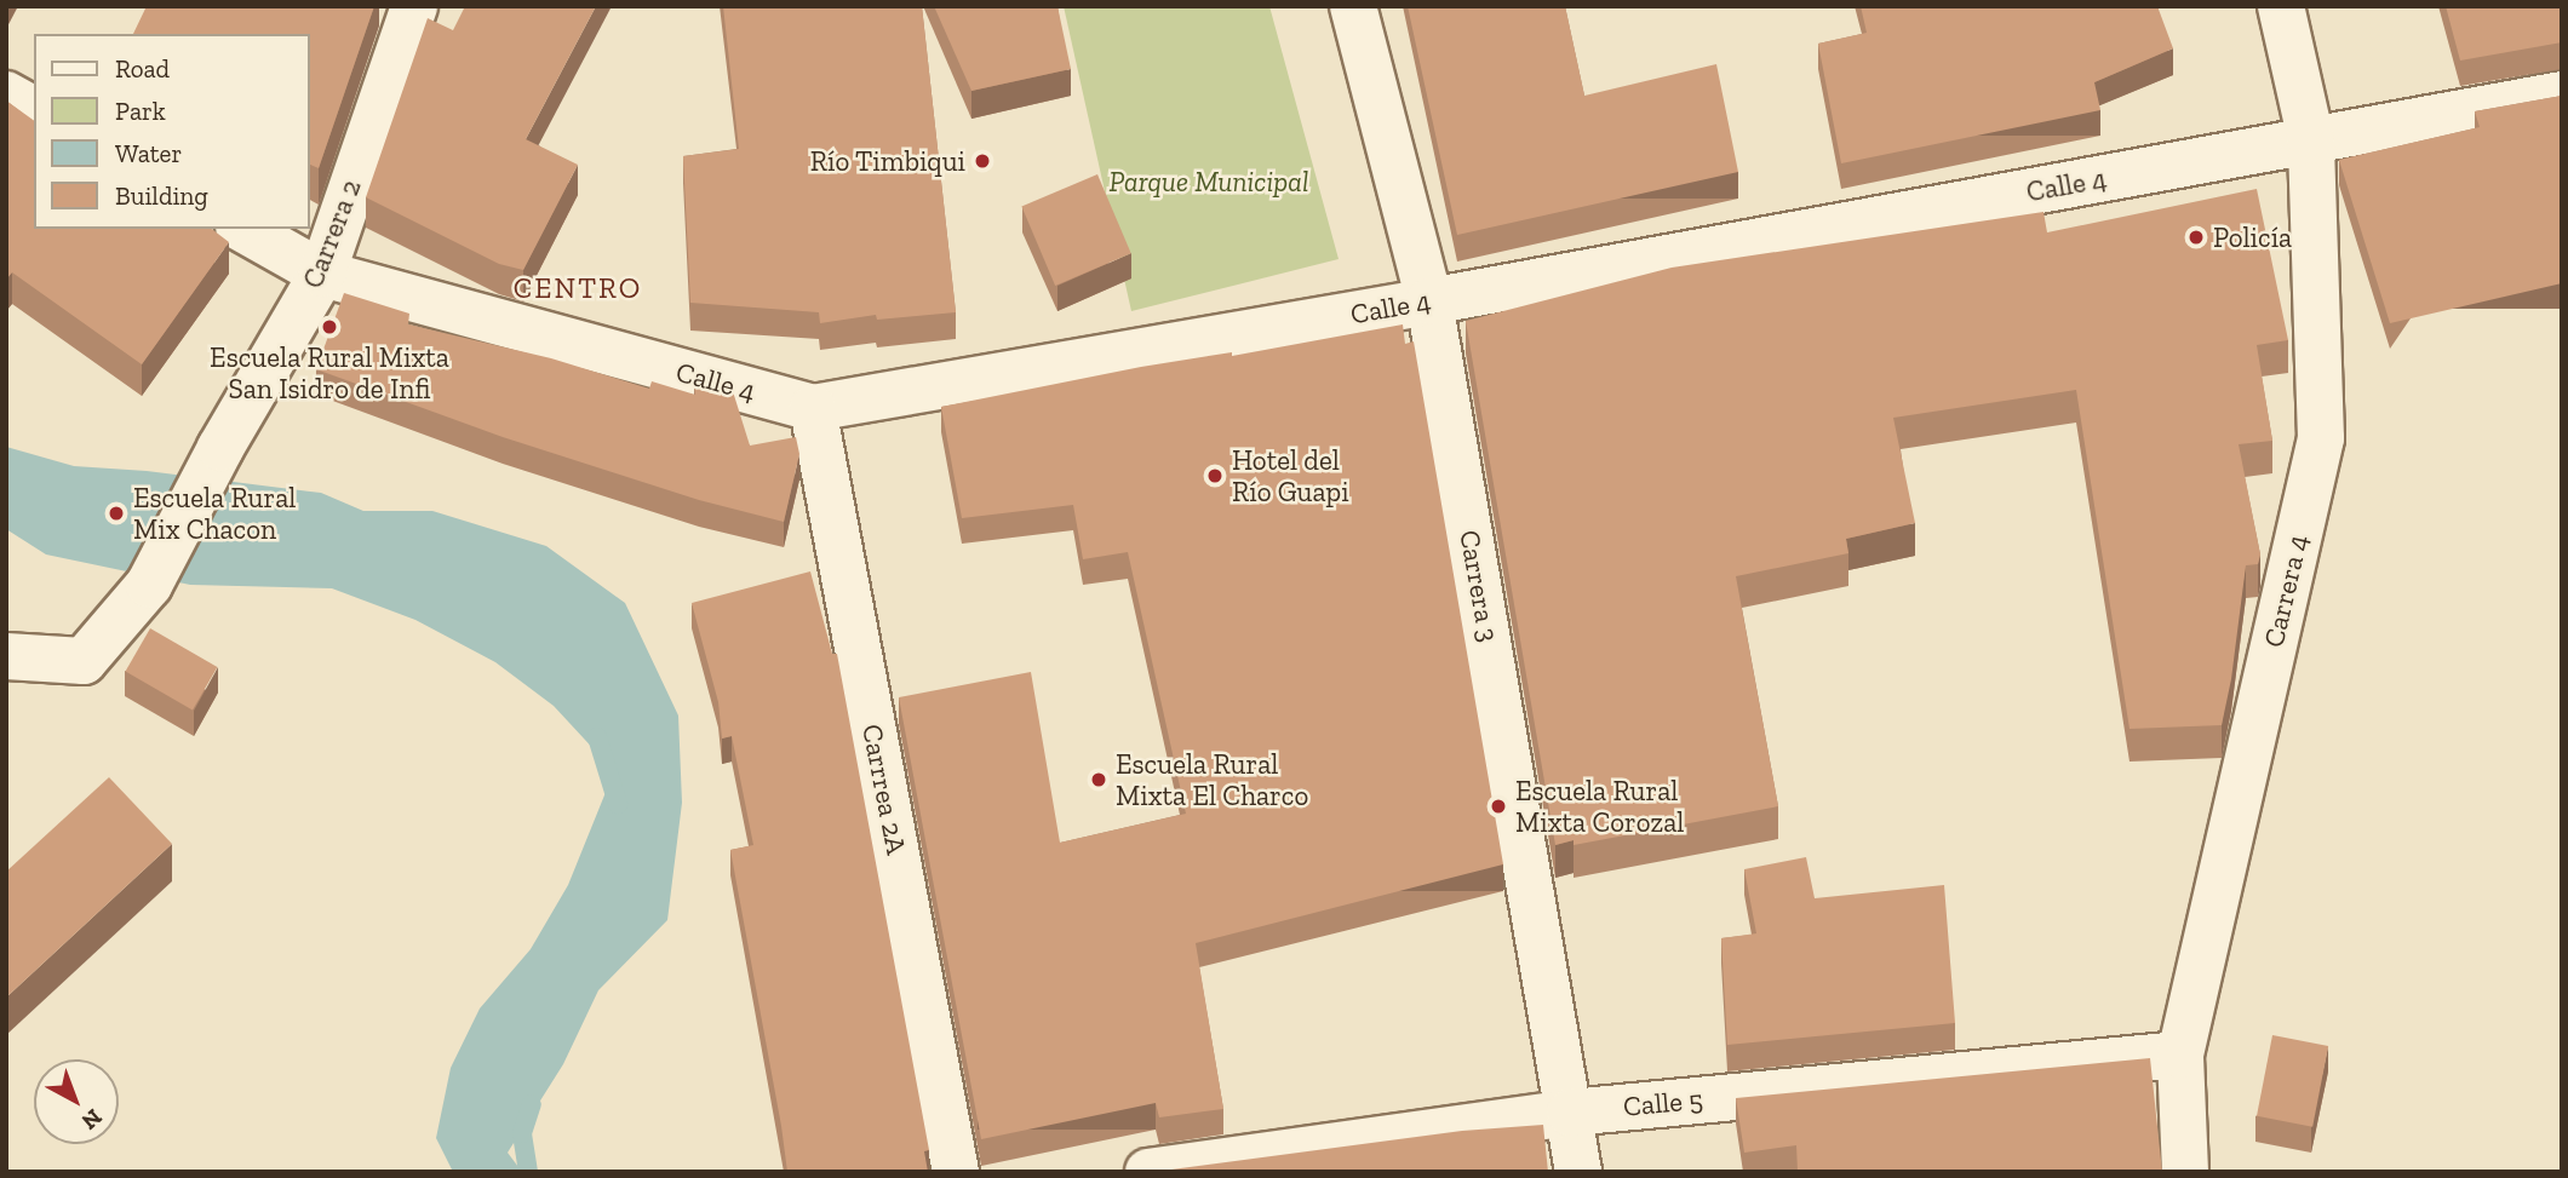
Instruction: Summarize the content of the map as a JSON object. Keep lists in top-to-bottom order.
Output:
{
  "streets": {
    "street": [
      "Calle 4",
      "Carrera 2",
      "Carrera 3",
      "Carrera 4",
      "Carrrea 2A",
      "Calle 5"
    ]
  },
  "crossings": [
    ["Calle 4", "Carrera 2"],
    ["Calle 4", "Carrera 3"],
    ["Calle 4", "Carrera 4"],
    ["Calle 4", "Carrrea 2A"],
    ["Carrera 3", "Calle 5"],
    ["Carrera 4", "Calle 5"]
  ],
  "districts": ["CENTRO"],
  "parks": ["Parque Municipal"],
  "places": [
    "Río Timbiqui",
    "Policía",
    "Escuela Rural Mixta San Isidro de Infi",
    "Hotel del Río Guapi",
    "Escuela Rural Mix Chacon",
    "Escuela Rural Mixta El Charco",
    "Escuela Rural Mixta Corozal"
  ],
  "legend": [
    "Road",
    "Park",
    "Water",
    "Building"
  ],
  "north": "bottom right"
}
